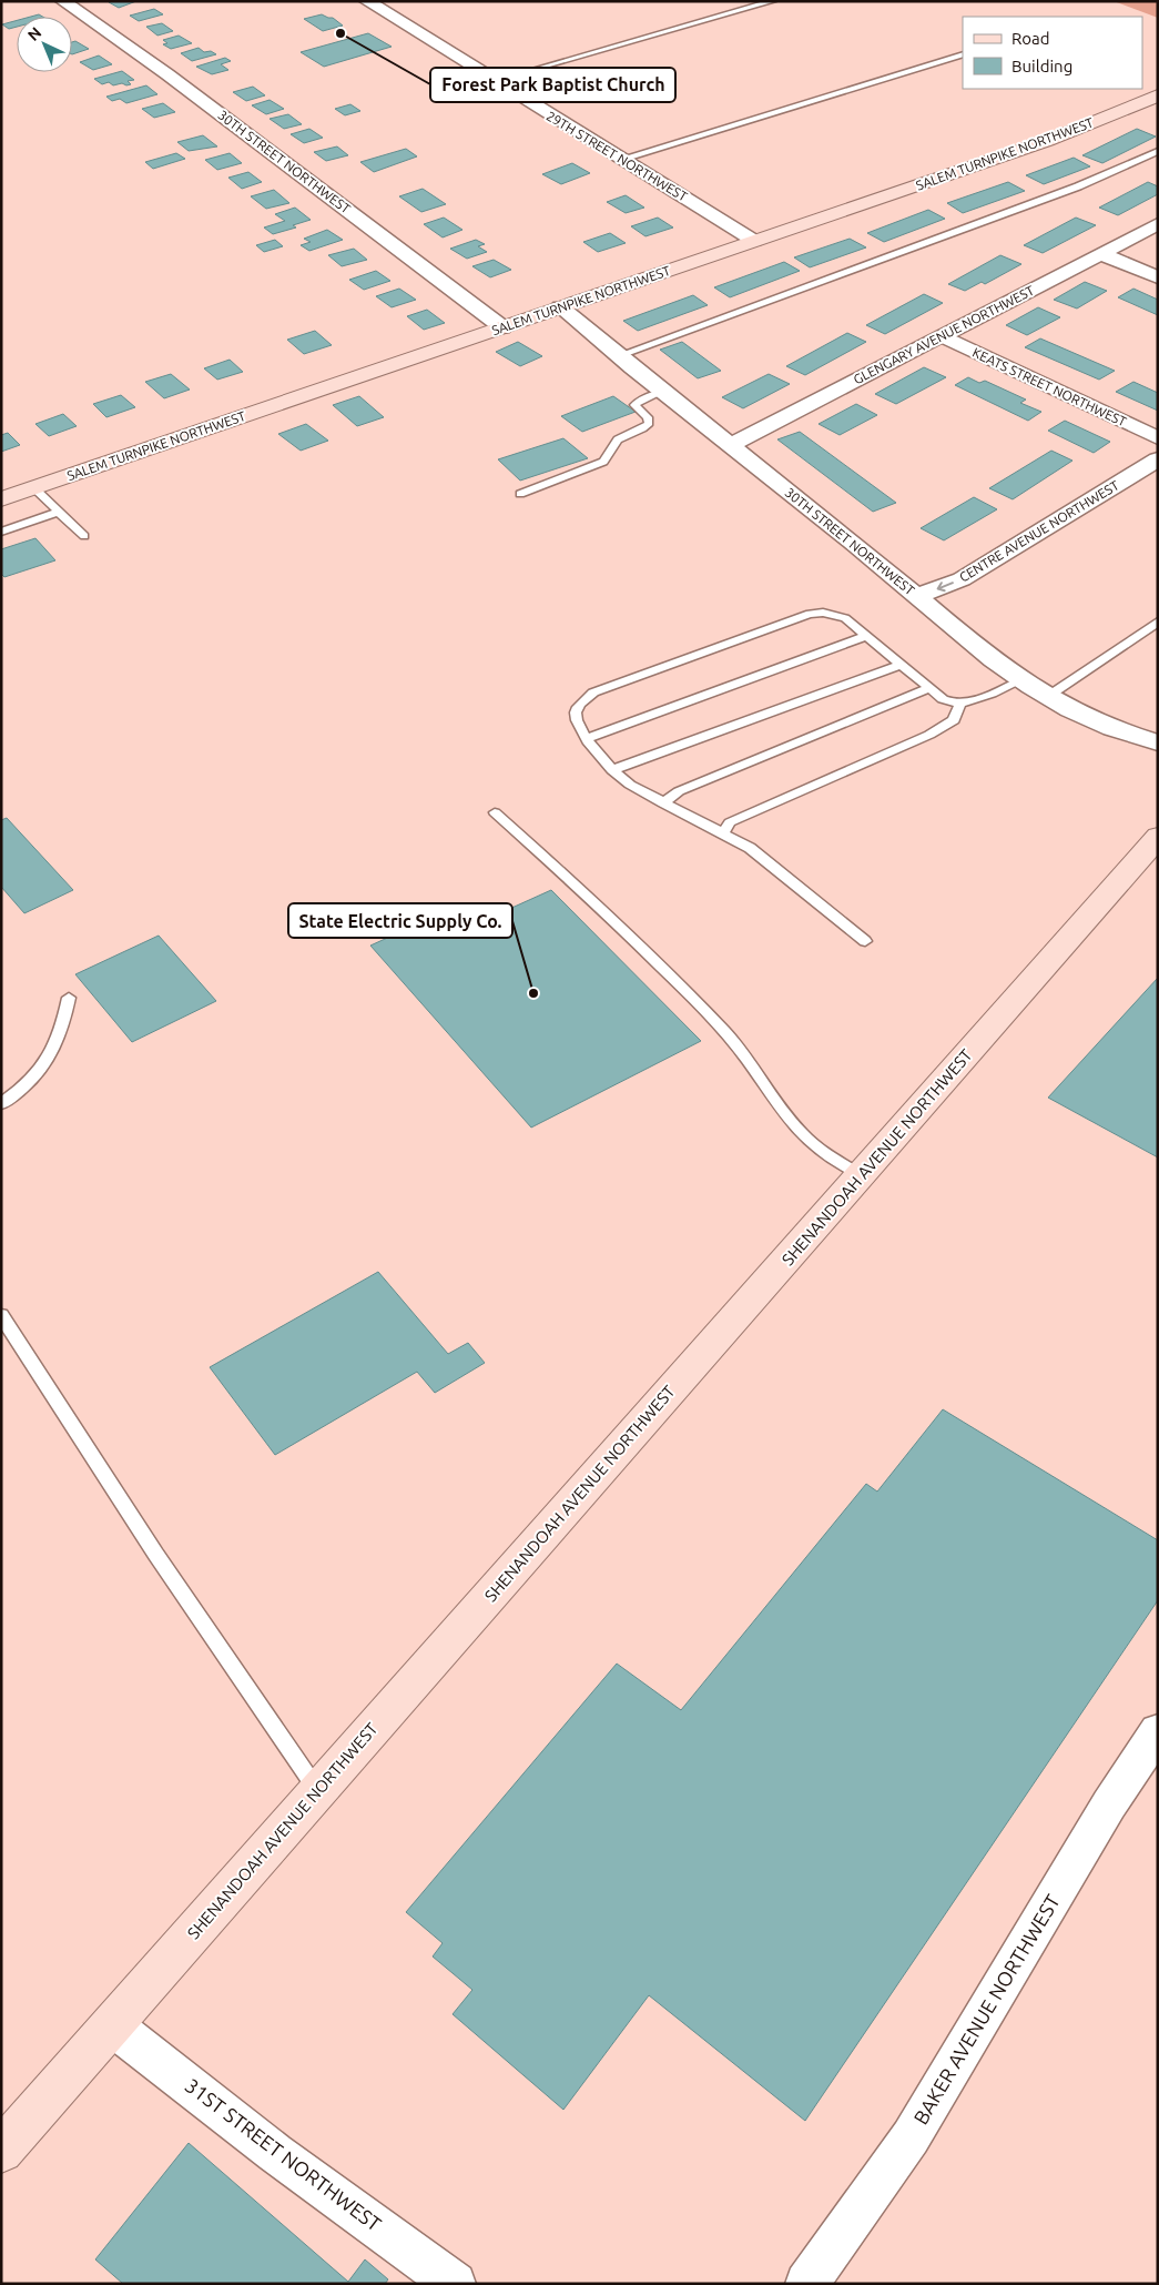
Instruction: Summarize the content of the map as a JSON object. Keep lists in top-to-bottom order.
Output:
{
  "streets": {
    "street": [
      "SALEM TURNPIKE NORTHWEST",
      "29TH STREET NORTHWEST",
      "30TH STREET NORTHWEST",
      "GLENGARY AVENUE NORTHWEST",
      "KEATS STREET NORTHWEST",
      "CENTRE AVENUE NORTHWEST",
      "SHENANDOAH AVENUE NORTHWEST",
      "BAKER AVENUE NORTHWEST",
      "31ST STREET NORTHWEST"
    ]
  },
  "crossings": [
    ["SALEM TURNPIKE NORTHWEST", "29TH STREET NORTHWEST"],
    ["SALEM TURNPIKE NORTHWEST", "30TH STREET NORTHWEST"],
    ["30TH STREET NORTHWEST", "GLENGARY AVENUE NORTHWEST"],
    ["30TH STREET NORTHWEST", "CENTRE AVENUE NORTHWEST"],
    ["GLENGARY AVENUE NORTHWEST", "KEATS STREET NORTHWEST"],
    ["SHENANDOAH AVENUE NORTHWEST", "31ST STREET NORTHWEST"]
  ],
  "one_way": ["CENTRE AVENUE NORTHWEST"],
  "places": ["Forest Park Baptist Church", "State Electric Supply Co."],
  "legend": ["Road", "Building"],
  "north": "top left"
}
